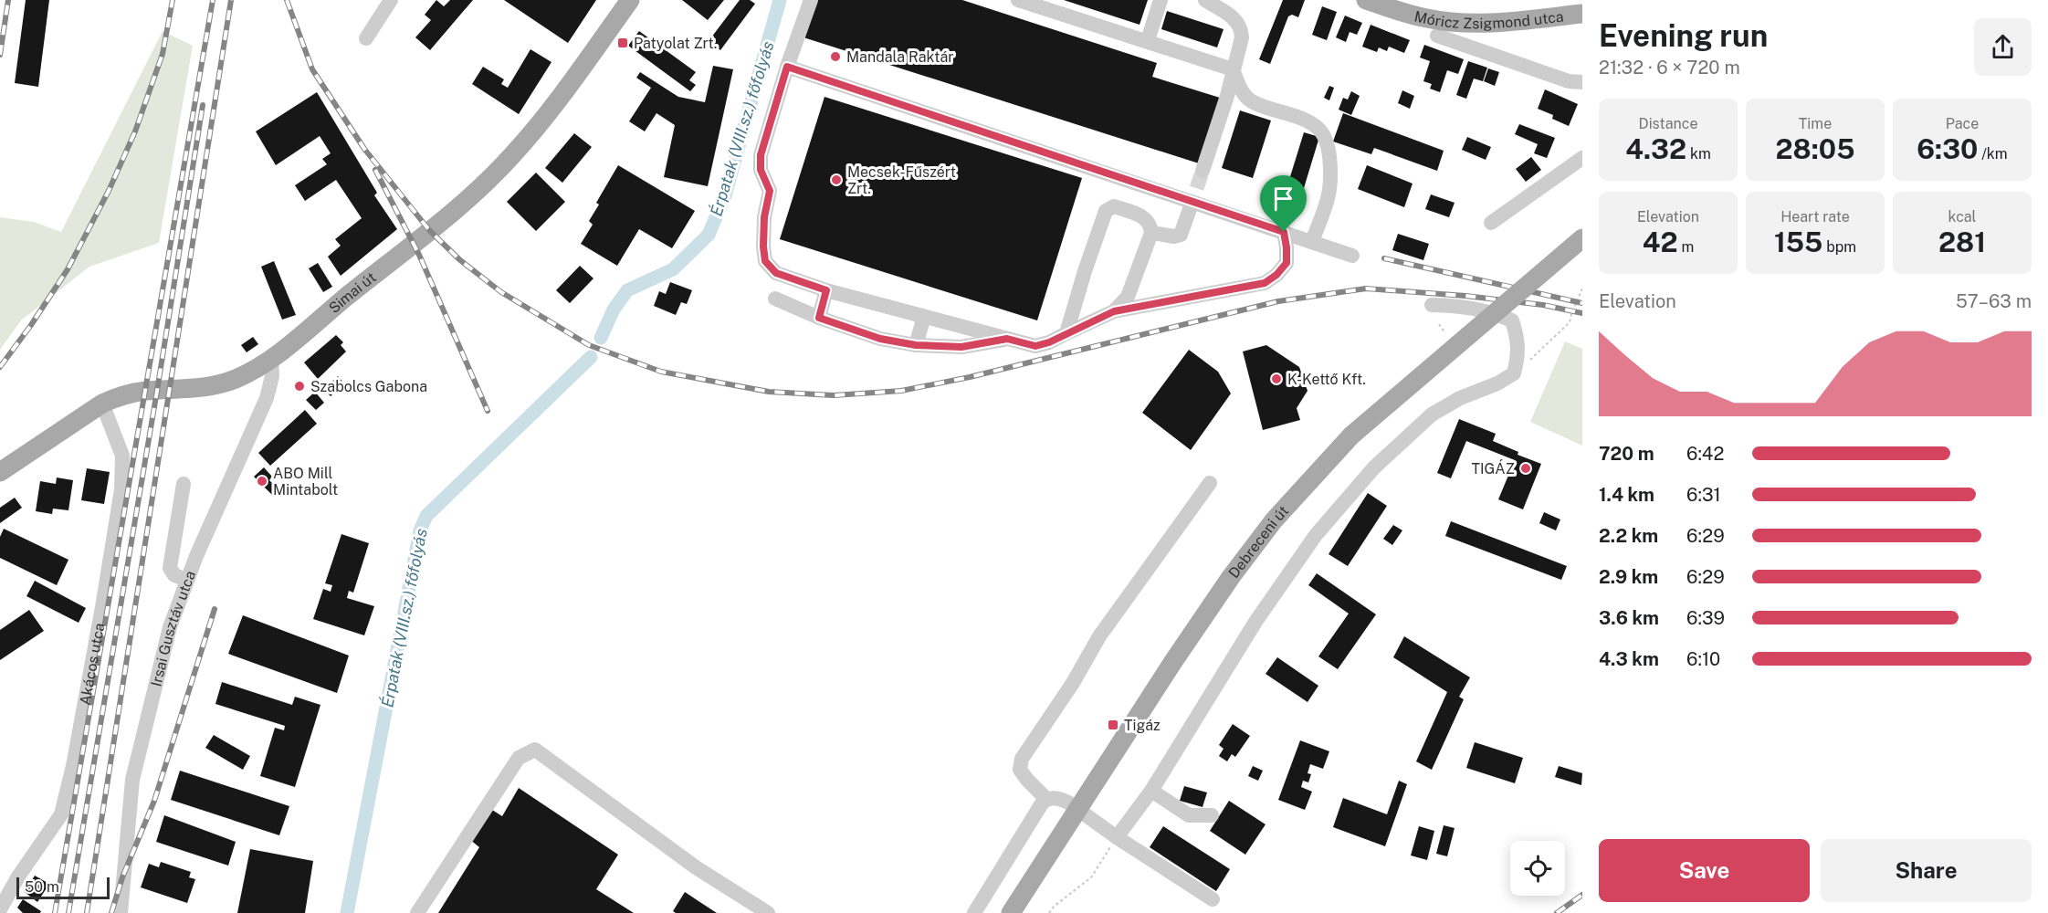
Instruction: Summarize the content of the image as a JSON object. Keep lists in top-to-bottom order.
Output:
{
  "streets": {
    "main road": ["Móricz Zsigmond utca", "Simai út", "Debreceni út"],
    "street": ["Irsai Gusztáv utca", "Akácos utca"]
  },
  "crossings": [
    ["Simai út", "Irsai Gusztáv utca"],
    ["Simai út", "Akácos utca"]
  ],
  "water": ["Érpatak (VIII.sz.) főfolyás"],
  "places": {
    "transit": ["Patyolat Zrt.", "Tigáz"],
    "other": [
      "Mandala Raktár",
      "Mecsek-Fűszért Zrt.",
      "K-Kettő Kft.",
      "Szabolcs Gabona",
      "TIGÁZ",
      "ABO Mill Mintabolt"
    ]
  },
  "scale_bar": "50 m",
  "page": {
    "heading": ["Evening run", "21:32 · 6 × 720 m"],
    "stats": [
      ["Distance", "4.32 km"],
      ["Time", "28:05"],
      ["Pace", "6:30 /km"],
      ["Elevation", "42 m"],
      ["Heart rate", "155 bpm"],
      ["kcal", "281"]
    ],
    "chart": ["Elevation", "57–63 m"],
    "list": [
      {
        "name": "720 m",
        "note": "6:42"
      },
      {
        "name": "1.4 km",
        "note": "6:31"
      },
      {
        "name": "2.2 km",
        "note": "6:29"
      },
      {
        "name": "2.9 km",
        "note": "6:29"
      },
      {
        "name": "3.6 km",
        "note": "6:39"
      },
      {
        "name": "4.3 km",
        "note": "6:10"
      }
    ],
    "buttons": ["Save", "Share"],
    "scale": "50 m"
  }
}
